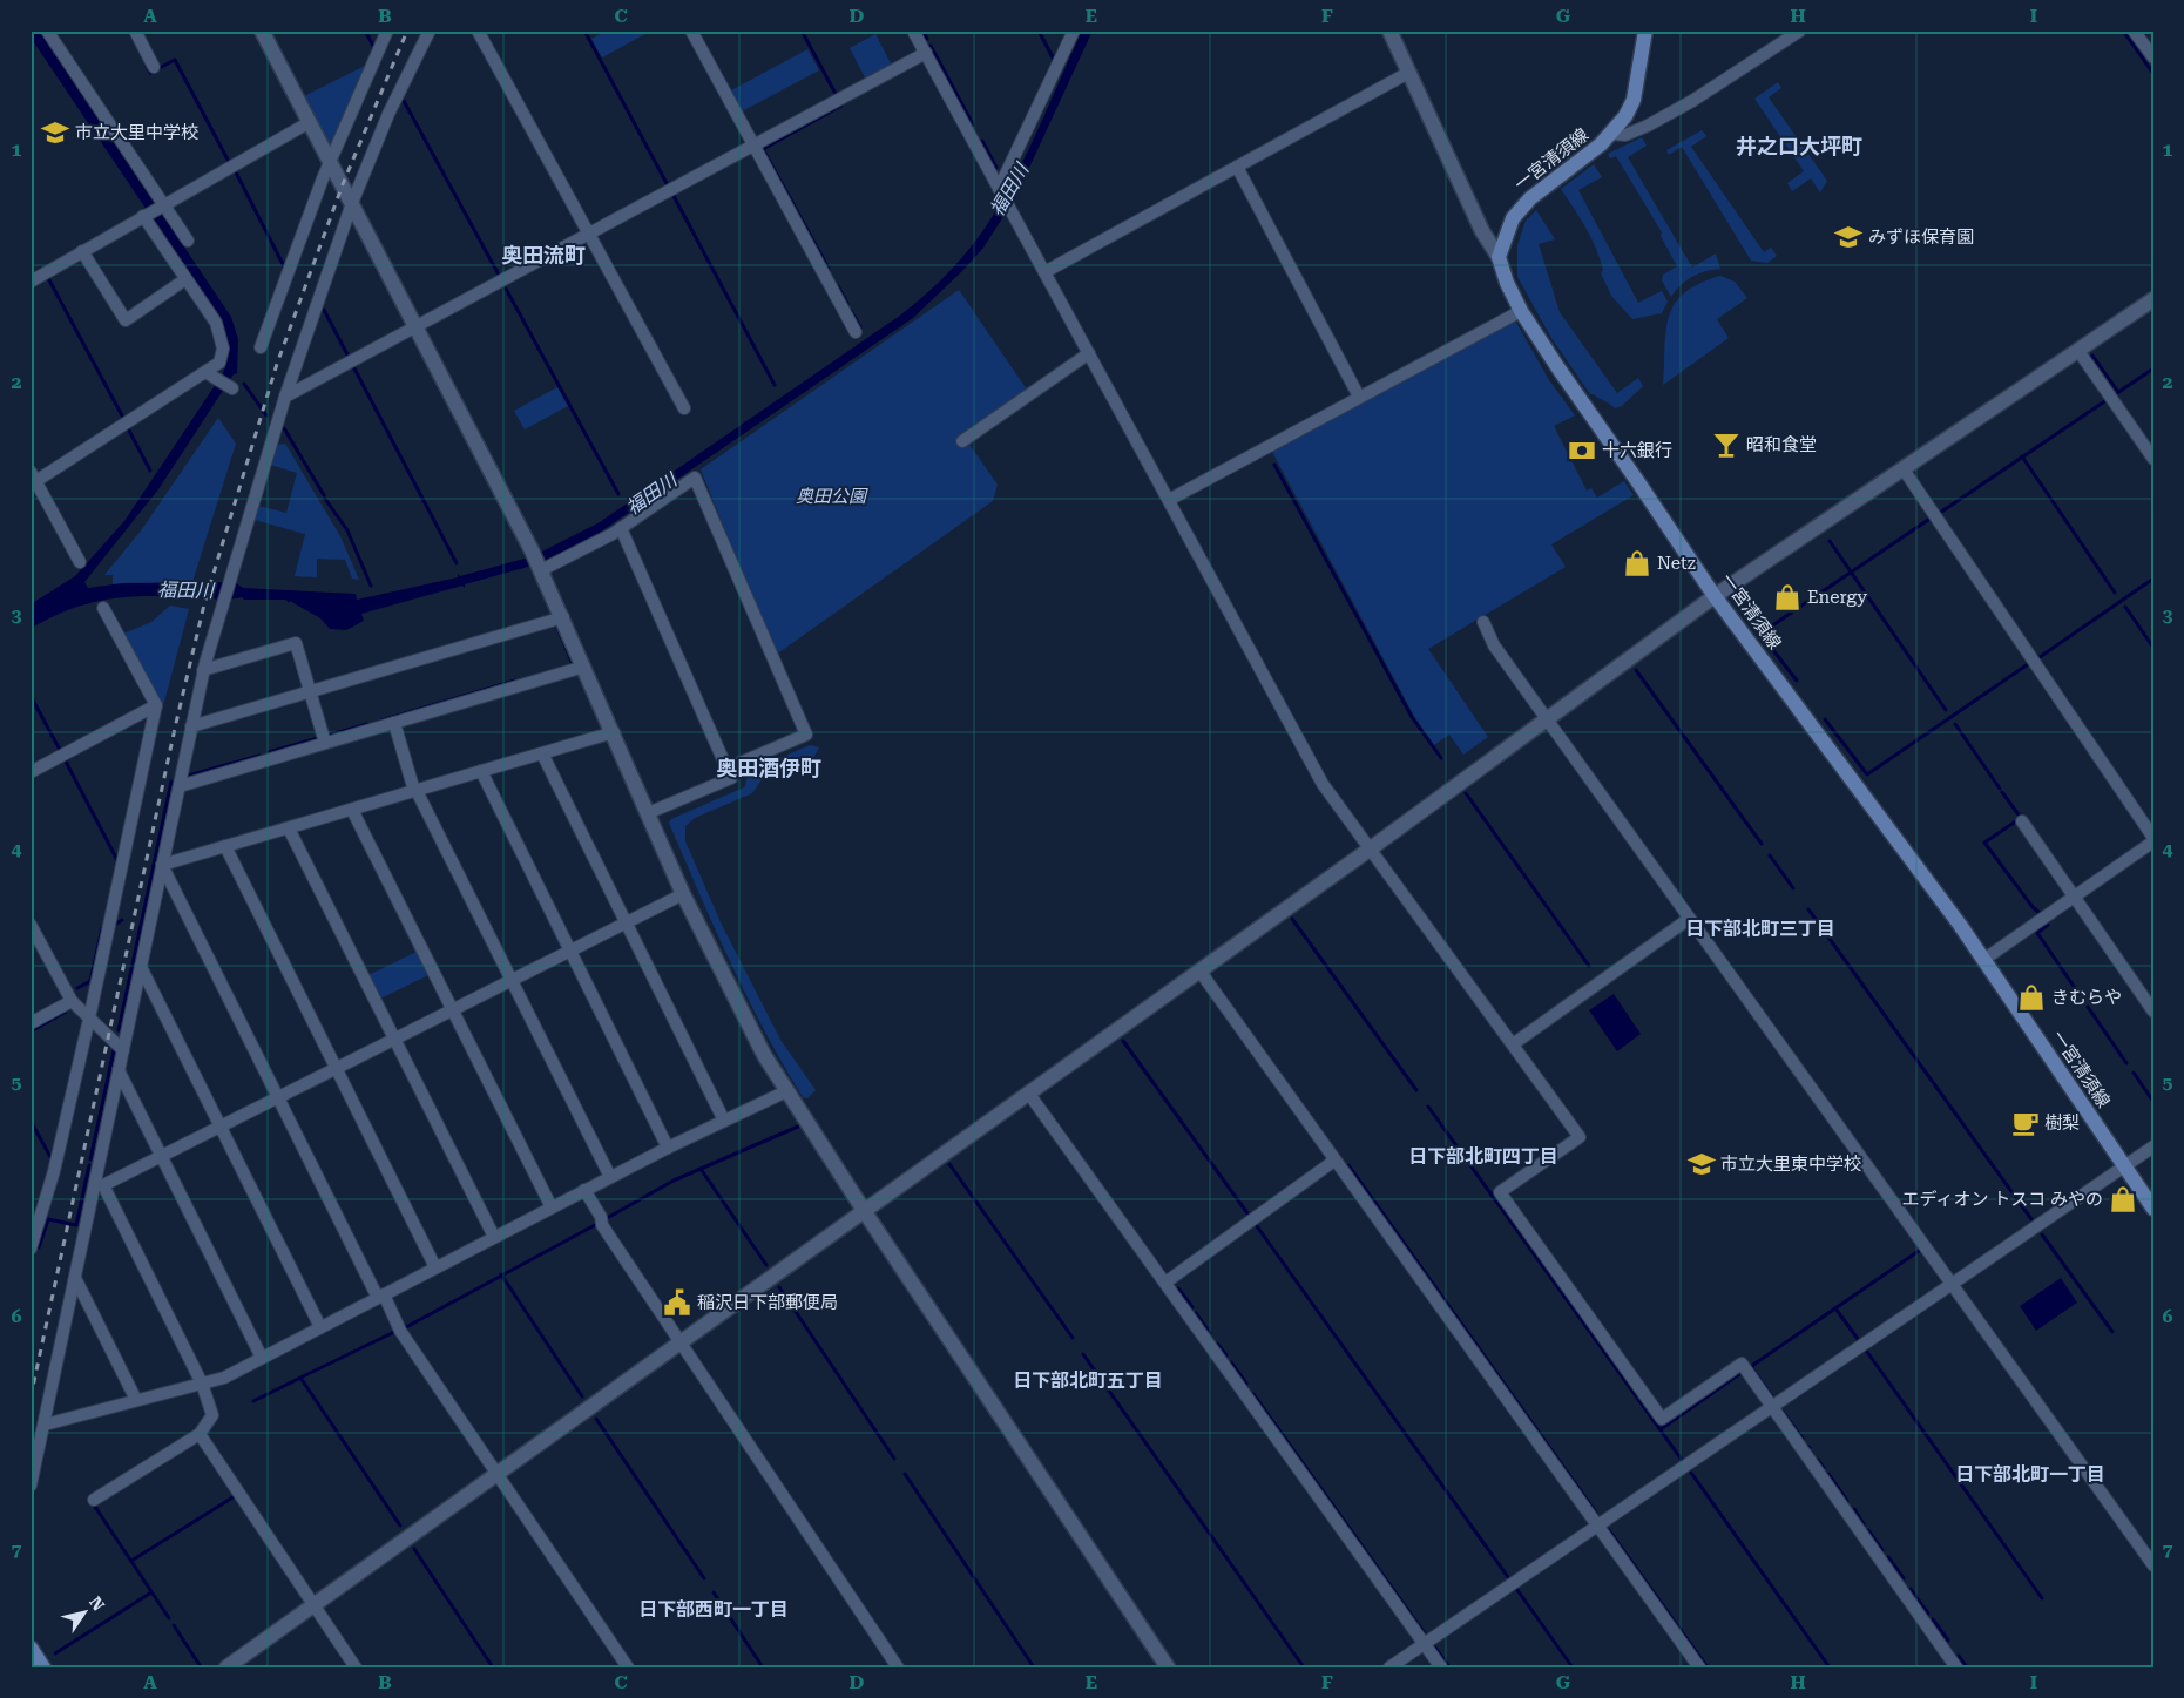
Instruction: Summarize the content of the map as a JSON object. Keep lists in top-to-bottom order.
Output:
{
  "streets": {
    "main road": ["一宮清須線"]
  },
  "districts": [
    "井之口大坪町",
    "奥田流町",
    "奥田酒伊町",
    "日下部北町三丁目",
    "日下部北町四丁目",
    "日下部北町五丁目",
    "日下部北町一丁目",
    "日下部西町一丁目"
  ],
  "water": ["福田川"],
  "parks": ["奥田公園"],
  "places": {
    "school or university": ["市立大里中学校", "みずほ保育園", "市立大里東中学校"],
    "bar": ["昭和食堂"],
    "bank": ["十六銀行"],
    "shop": [
      "Netz",
      "Energy",
      "きむらや",
      "エディオン トスコ みやの"
    ],
    "cafe": ["樹梨"],
    "public building": ["稲沢日下部郵便局"]
  },
  "north": "top right",
  "grid": {
    "columns": [
      "A",
      "B",
      "C",
      "D",
      "E",
      "F",
      "G",
      "H",
      "I"
    ],
    "rows": [
      "1",
      "2",
      "3",
      "4",
      "5",
      "6",
      "7"
    ]
  }
}
